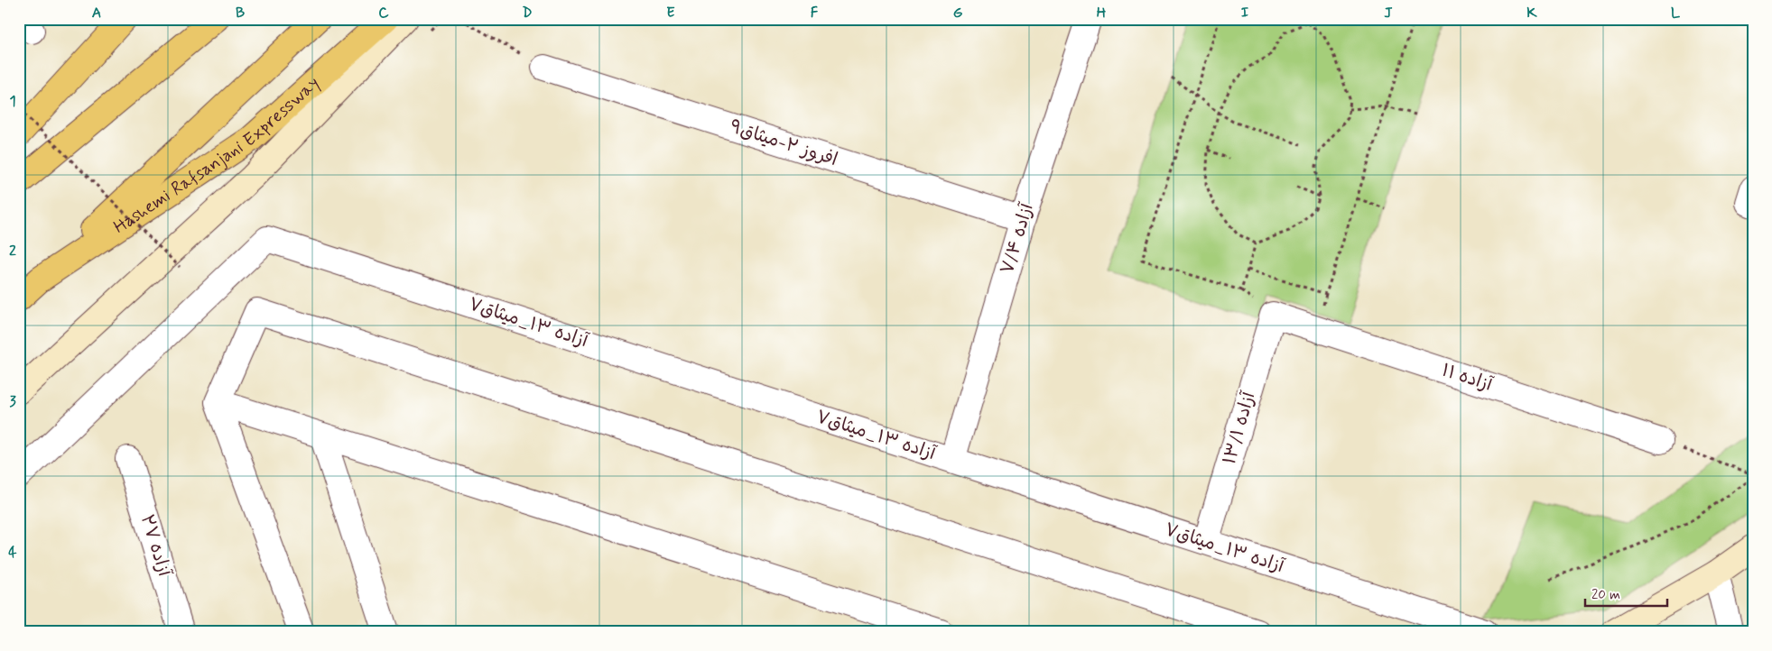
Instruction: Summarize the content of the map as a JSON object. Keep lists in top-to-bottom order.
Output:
{
  "streets": {
    "highway": ["Hashemi Rafsanjani Expressway"],
    "street": [
      "افروز ۲-میثاق۹",
      "آزاده ۷/۴",
      "آزاده ۱۳_میثاق۷",
      "آزاده ۱۱",
      "آزاده ۱۳/۱",
      "آزاده ۲۷"
    ]
  },
  "crossings": [
    ["افروز ۲-میثاق۹", "آزاده ۷/۴"],
    ["آزاده ۷/۴", "آزاده ۱۳_میثاق۷"],
    ["آزاده ۱۳_میثاق۷", "آزاده ۱۳/۱"],
    ["آزاده ۱۱", "آزاده ۱۳/۱"]
  ],
  "scale_bar": "20 m",
  "grid": {
    "columns": [
      "A",
      "B",
      "C",
      "D",
      "E",
      "F",
      "G",
      "H",
      "I",
      "J",
      "K",
      "L"
    ],
    "rows": [
      "1",
      "2",
      "3",
      "4"
    ]
  }
}
